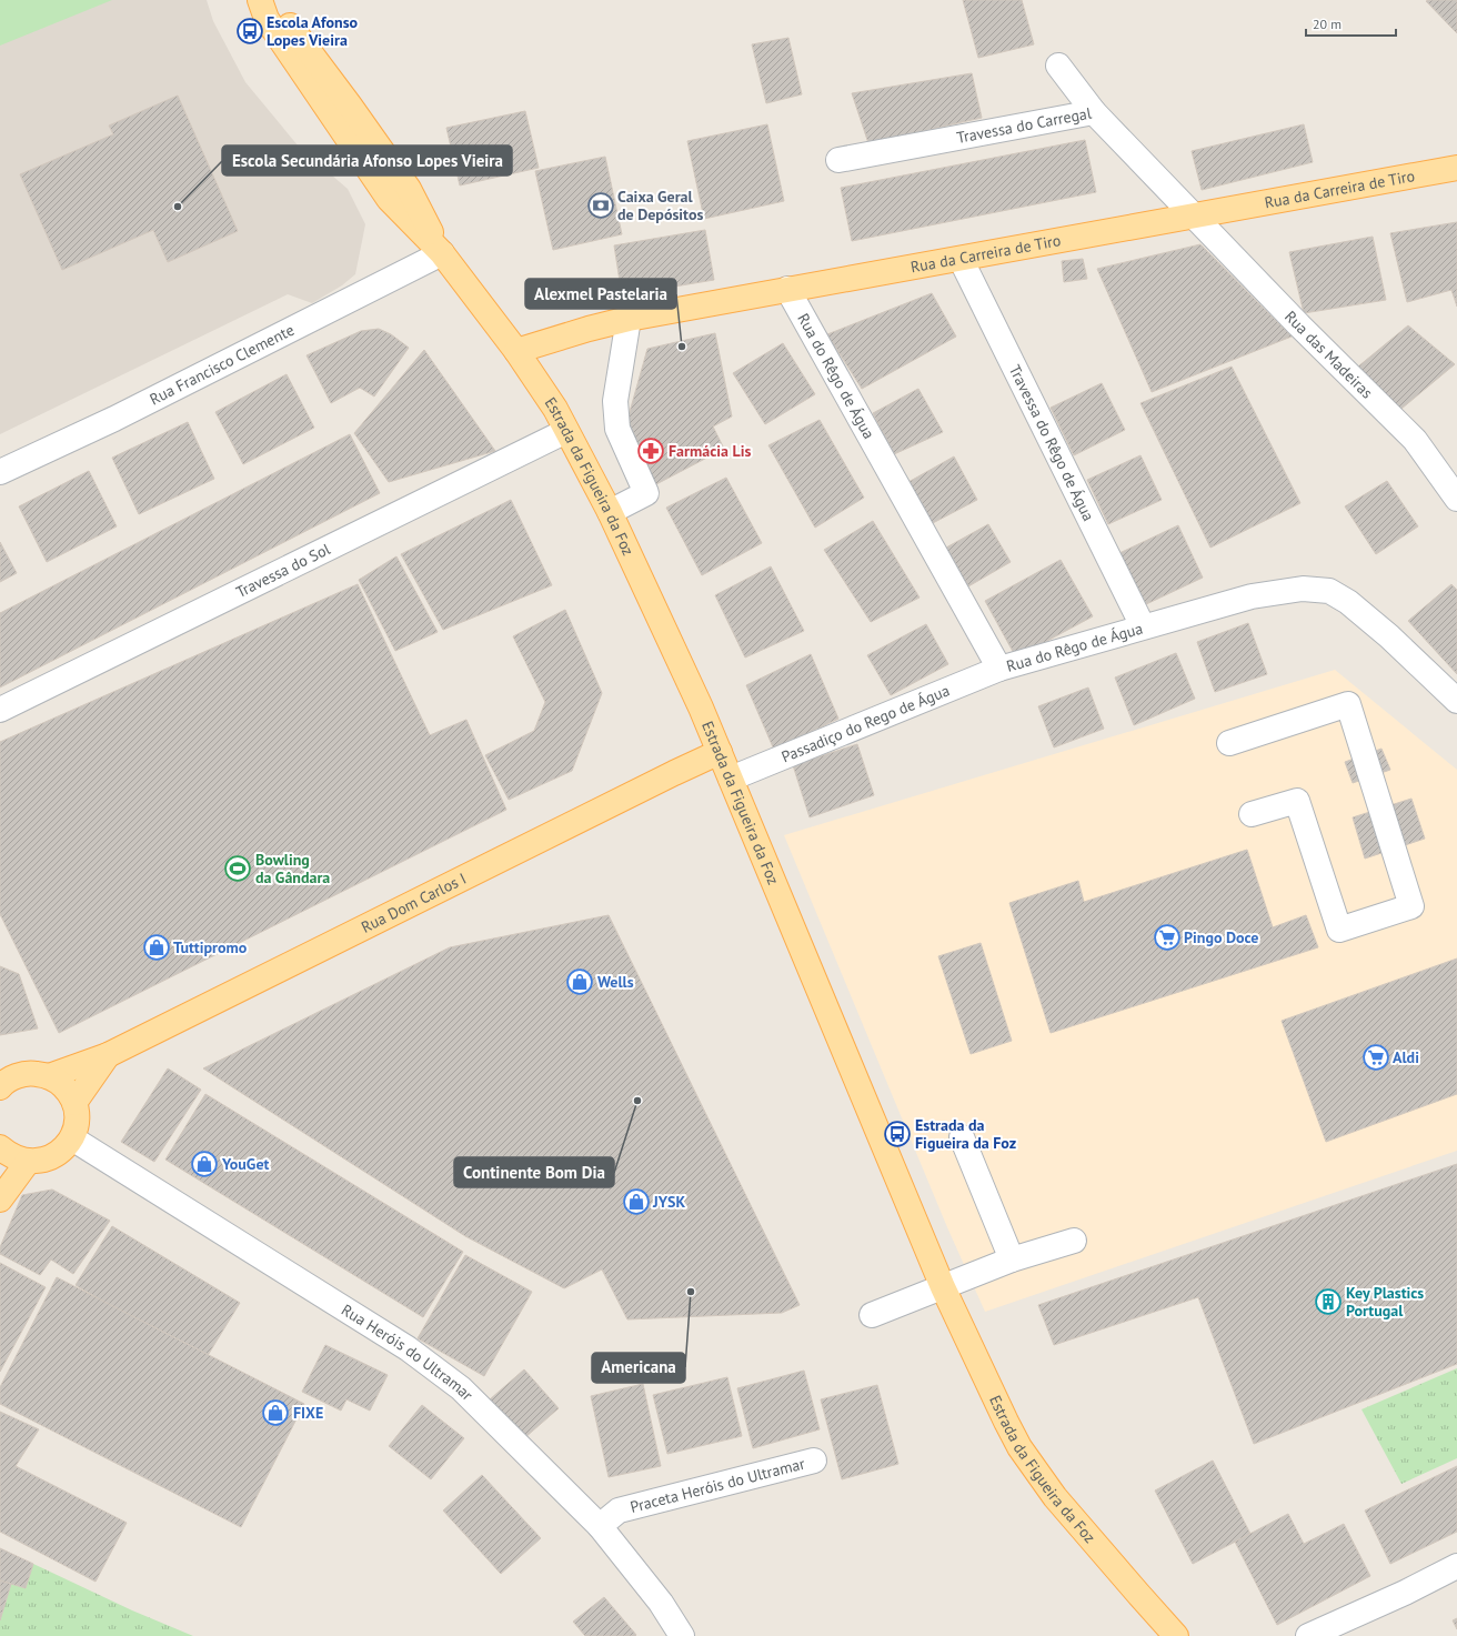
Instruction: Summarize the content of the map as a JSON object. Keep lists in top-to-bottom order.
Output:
{
  "streets": {
    "main road": ["Rua da Carreira de Tiro", "Estrada da Figueira da Foz", "Rua Dom Carlos I"],
    "street": [
      "Travessa do Carregal",
      "Rua das Madeiras",
      "Rua Francisco Clemente",
      "Rua do Rêgo de Água",
      "Travessa do Rêgo de Água",
      "Travessa do Sol",
      "Passadiço do Rego de Água",
      "Rua Heróis do Ultramar",
      "Praceta Heróis do Ultramar"
    ]
  },
  "crossings": [
    ["Travessa do Carregal", "Rua da Carreira de Tiro"],
    ["Travessa do Carregal", "Rua das Madeiras"],
    ["Rua da Carreira de Tiro", "Rua das Madeiras"],
    ["Rua da Carreira de Tiro", "Rua do Rêgo de Água"],
    ["Rua da Carreira de Tiro", "Travessa do Rêgo de Água"],
    ["Rua da Carreira de Tiro", "Estrada da Figueira da Foz"],
    ["Rua Francisco Clemente", "Estrada da Figueira da Foz"],
    ["Rua do Rêgo de Água", "Travessa do Rêgo de Água"],
    ["Rua do Rêgo de Água", "Passadiço do Rego de Água"],
    ["Estrada da Figueira da Foz", "Travessa do Sol"],
    ["Estrada da Figueira da Foz", "Passadiço do Rego de Água"],
    ["Estrada da Figueira da Foz", "Rua Dom Carlos I"],
    ["Rua Heróis do Ultramar", "Praceta Heróis do Ultramar"]
  ],
  "places": {
    "bus stop": ["Escola Afonso Lopes Vieira", "Estrada da Figueira da Foz"],
    "bank": ["Caixa Geral de Depósitos"],
    "other": [
      "Escola Secundária Afonso Lopes Vieira",
      "Alexmel Pastelaria",
      "Continente Bom Dia",
      "Americana"
    ],
    "pharmacy": ["Farmácia Lis"],
    "sports": ["Bowling da Gândara"],
    "supermarket": ["Pingo Doce", "Aldi"],
    "shop": [
      "Tuttipromo",
      "Wells",
      "YouGet",
      "JYSK",
      "FIXE"
    ],
    "building": ["Key Plastics Portugal"]
  },
  "scale_bar": "20 m"
}
